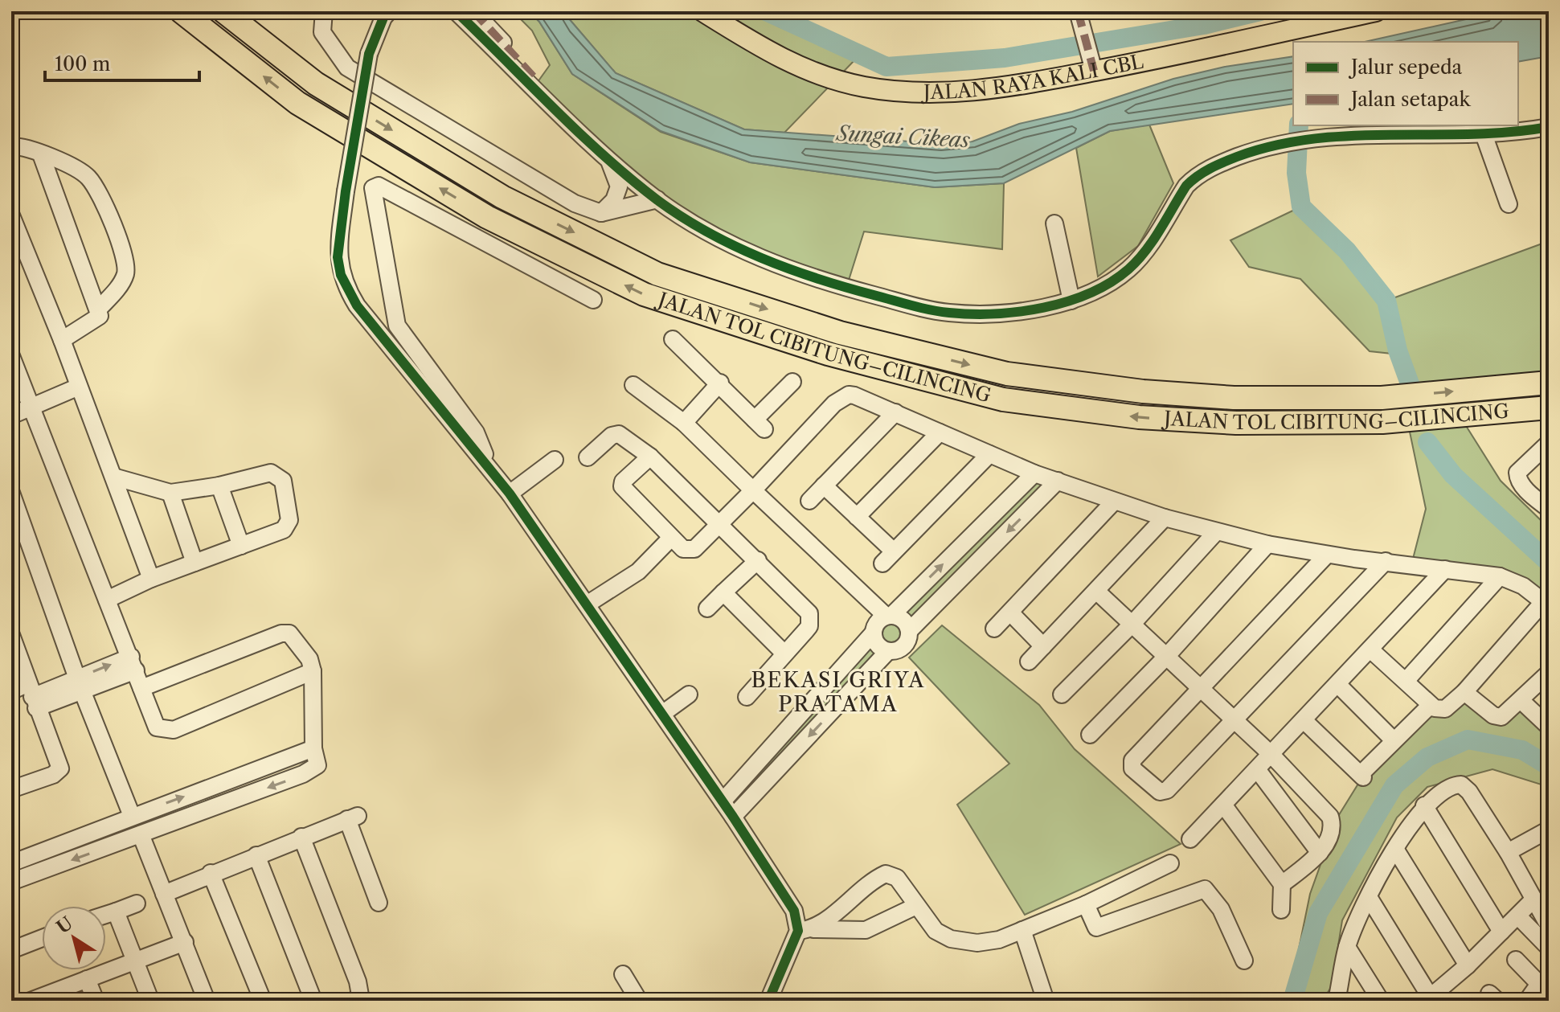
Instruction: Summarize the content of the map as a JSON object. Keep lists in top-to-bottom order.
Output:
{
  "streets": {
    "highway": ["JALAN TOL CIBITUNG–CILINCING"],
    "main road": ["JALAN RAYA KALI CBL"]
  },
  "districts": ["BEKASI GRIYA PRATAMA"],
  "water": ["Sungai Cikeas"],
  "legend": ["Jalur sepeda", "Jalan setapak"],
  "scale_bar": "100 m",
  "north": "top left"
}
